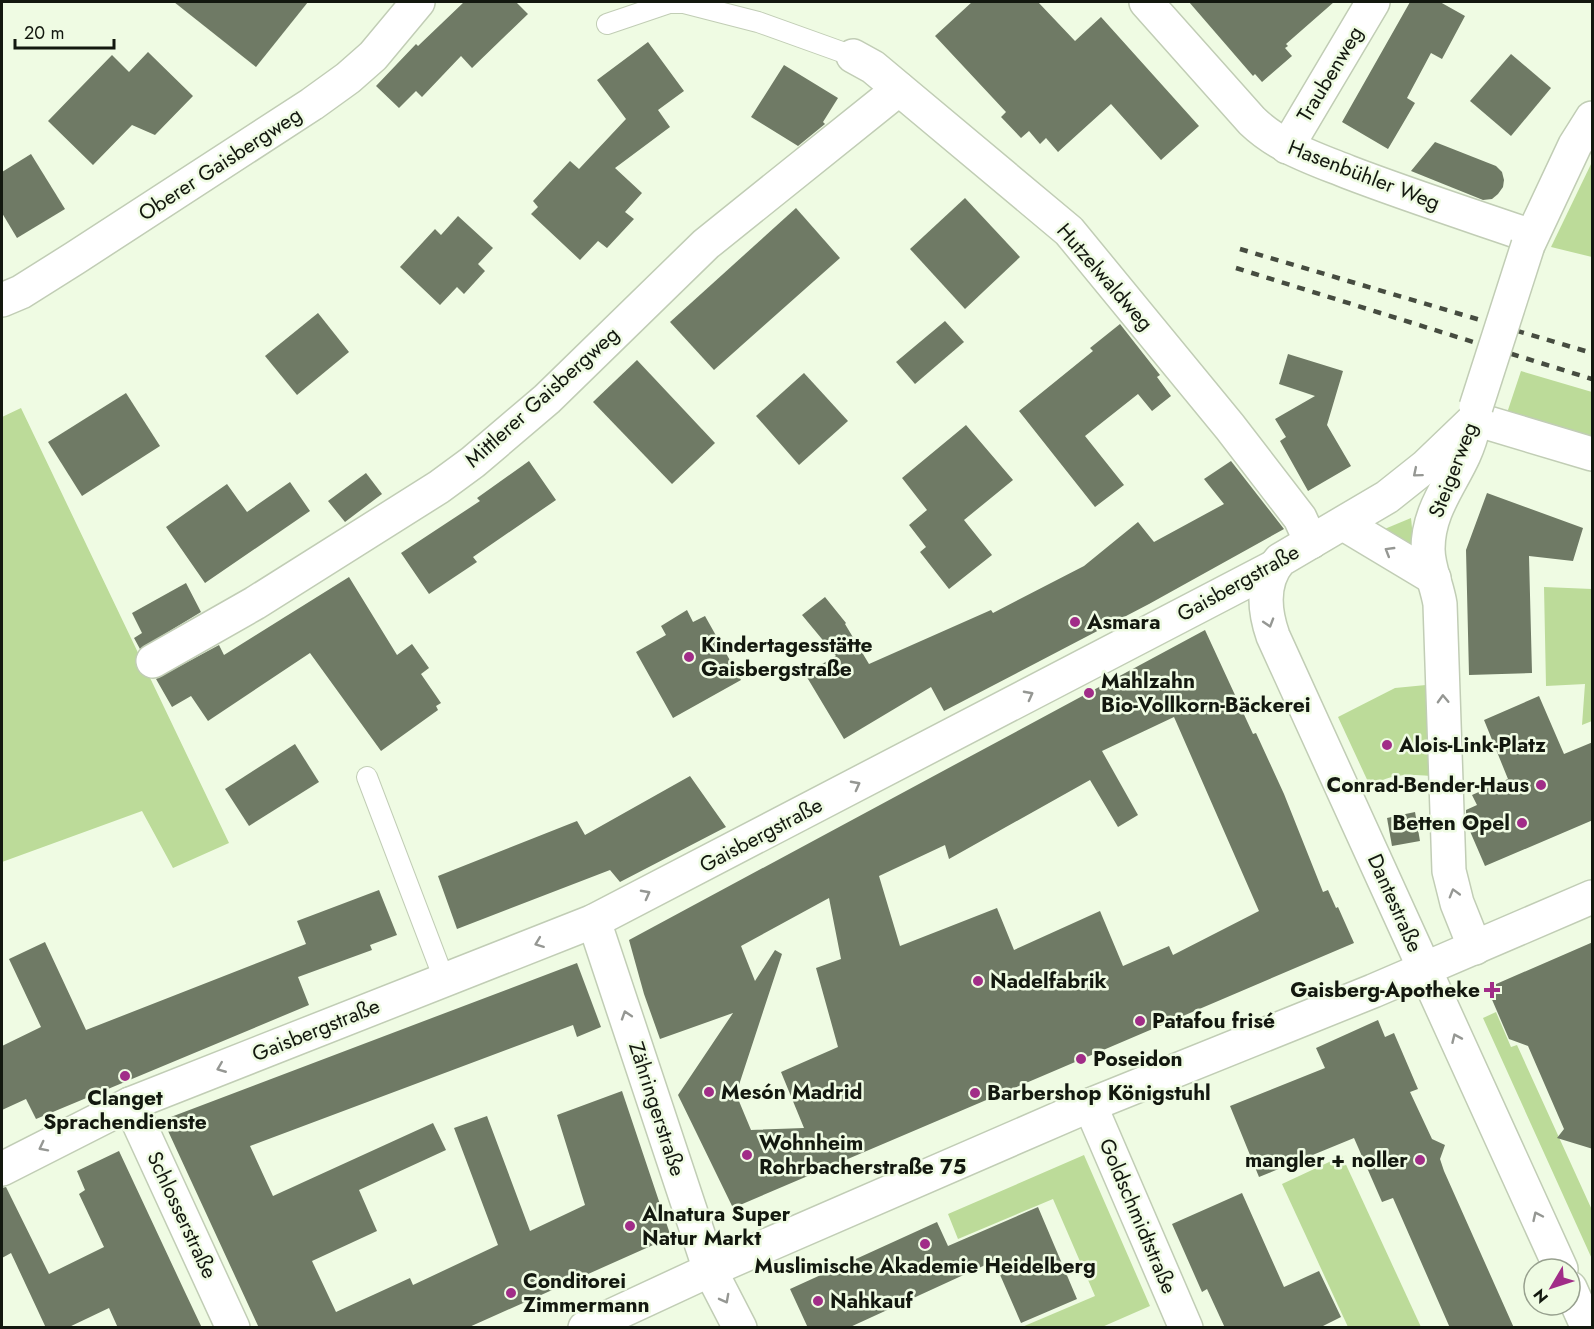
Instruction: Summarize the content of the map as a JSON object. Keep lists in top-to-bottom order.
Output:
{
  "streets": {
    "street": [
      "Traubenweg",
      "Oberer Gaisbergweg",
      "Hasenbühler Weg",
      "Hutzelwaldweg",
      "Mittlerer Gaisbergweg",
      "Steigerweg",
      "Gaisbergstraße",
      "Dantestraße",
      "Zähringerstraße",
      "Schlosserstraße",
      "Goldschmidtstraße"
    ]
  },
  "crossings": [
    ["Traubenweg", "Hasenbühler Weg"],
    ["Hasenbühler Weg", "Steigerweg"],
    ["Hutzelwaldweg", "Mittlerer Gaisbergweg"],
    ["Hutzelwaldweg", "Gaisbergstraße"],
    ["Steigerweg", "Gaisbergstraße"],
    ["Gaisbergstraße", "Dantestraße"],
    ["Gaisbergstraße", "Zähringerstraße"],
    ["Gaisbergstraße", "Schlosserstraße"]
  ],
  "one_way": ["Steigerweg"],
  "places": {
    "other": [
      "Asmara",
      "Kindertagesstätte Gaisbergstraße",
      "Mahlzahn Bio-Vollkorn-Bäckerei",
      "Alois-Link-Platz",
      "Conrad-Bender-Haus",
      "Betten Opel",
      "Nadelfabrik",
      "Patafou frisé",
      "Poseidon",
      "Clanget Sprachendienste",
      "Mesón Madrid",
      "Barbershop Königstuhl",
      "Wohnheim Rohrbacherstraße 75",
      "mangler + noller",
      "Alnatura Super Natur Markt",
      "Muslimische Akademie Heidelberg",
      "Conditorei Zimmermann",
      "Nahkauf"
    ],
    "health": ["Gaisberg-Apotheke"]
  },
  "scale_bar": "20 m",
  "north": "bottom left"
}
